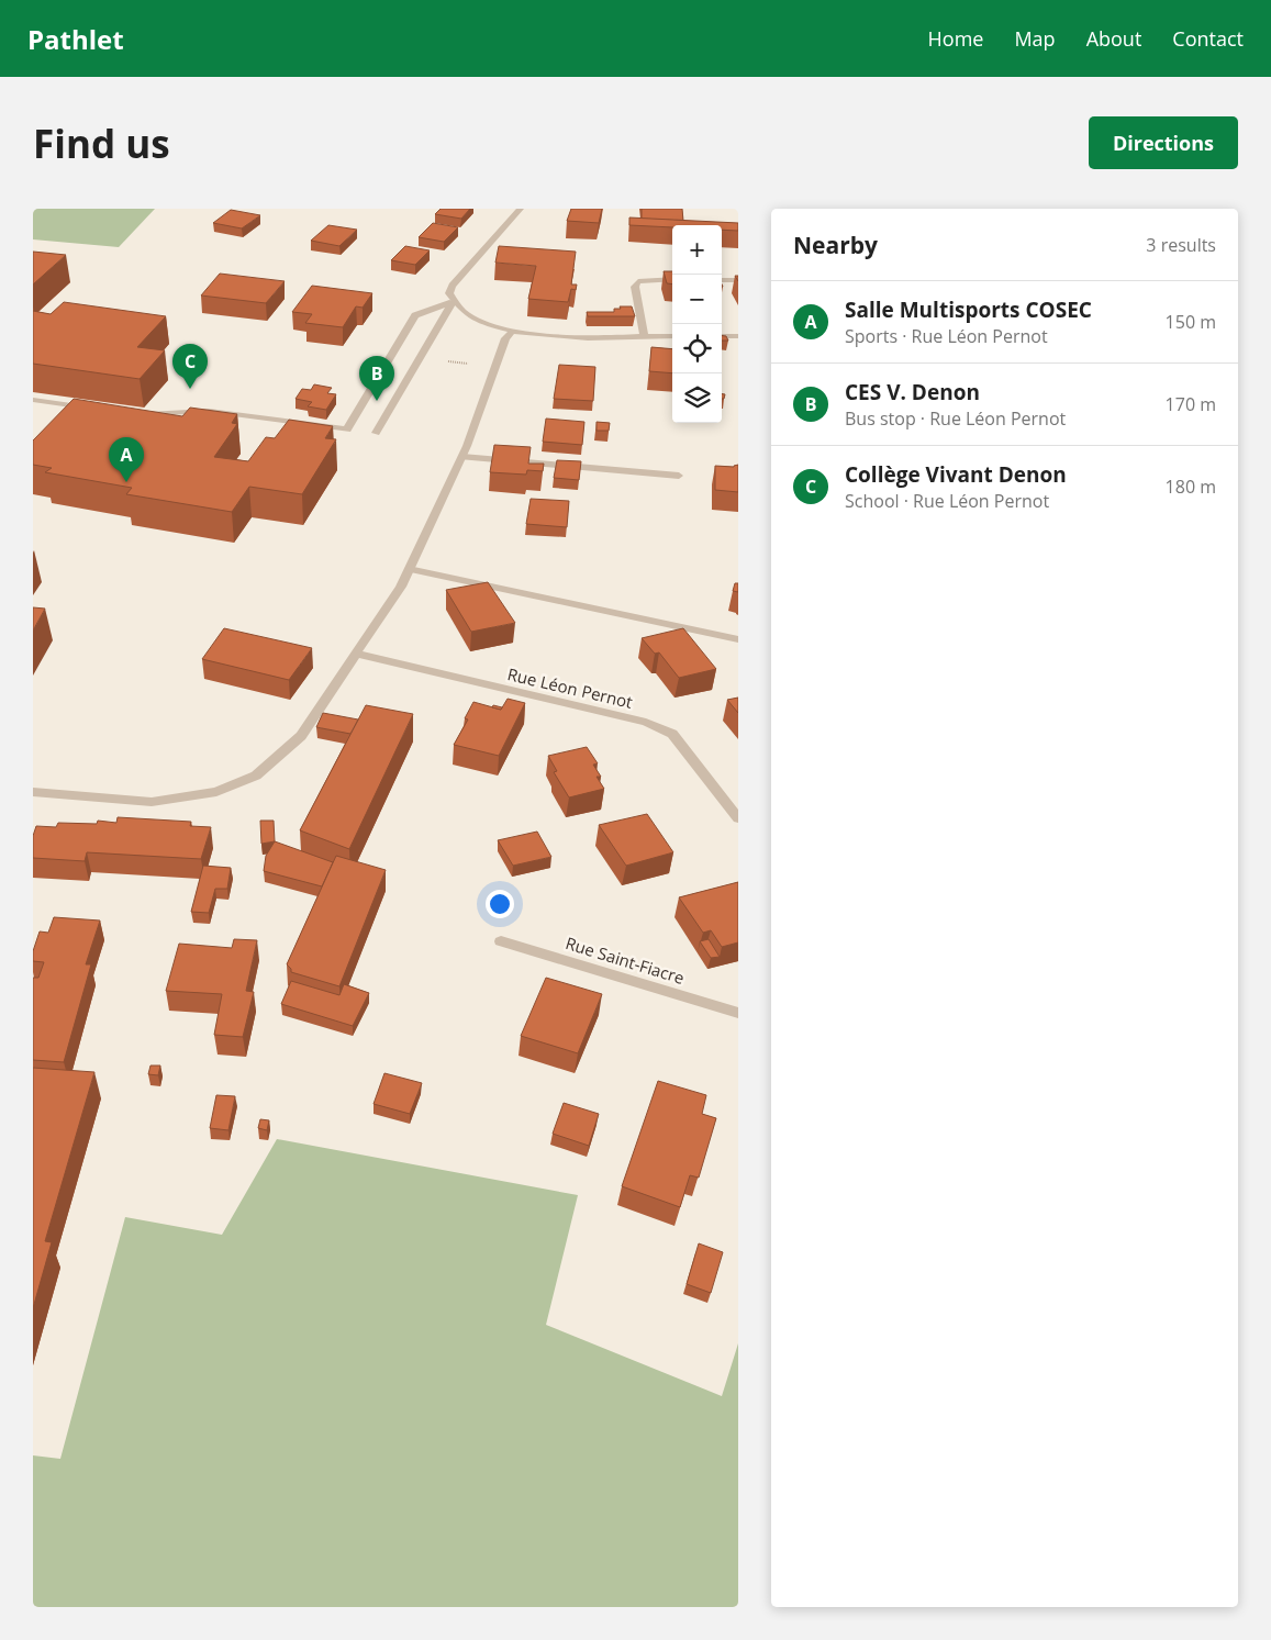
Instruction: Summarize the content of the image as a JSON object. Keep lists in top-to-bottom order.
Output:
{
  "streets": {
    "street": ["Rue Léon Pernot", "Rue Saint-Fiacre"]
  },
  "page": {
    "header": "Pathlet",
    "nav": [
      "Home",
      "Map",
      "About",
      "Contact"
    ],
    "buttons": "Directions",
    "title": "Find us",
    "heading": ["Nearby", "3 results"],
    "map_buttons": ["+", "−"],
    "list": [
      {
        "mark": "A",
        "name": "Salle Multisports COSEC",
        "note": "Sports · Rue Léon Pernot",
        "value": "150 m"
      },
      {
        "mark": "B",
        "name": "CES V. Denon",
        "note": "Bus stop · Rue Léon Pernot",
        "value": "170 m"
      },
      {
        "mark": "C",
        "name": "Collège Vivant Denon",
        "note": "School · Rue Léon Pernot",
        "value": "180 m"
      }
    ],
    "pins": ["C", "B", "A"]
  }
}
